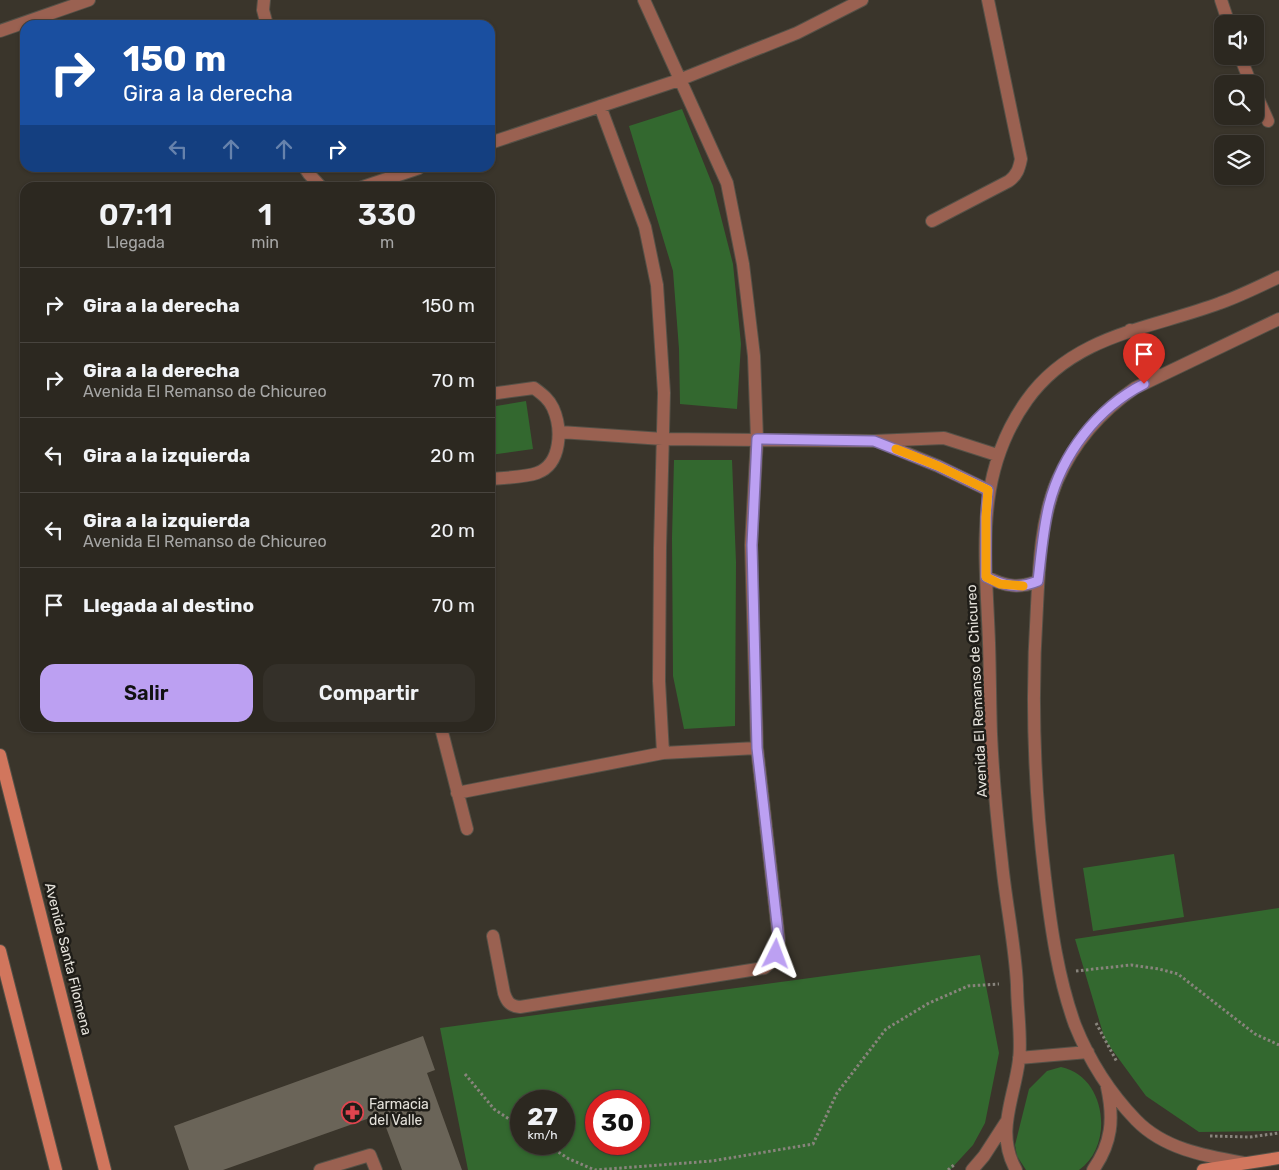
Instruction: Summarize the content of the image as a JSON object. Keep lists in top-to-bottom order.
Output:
{
  "streets": {
    "street": ["Avenida El Remanso de Chicureo", "Avenida Santa Filomena"]
  },
  "places": {
    "pharmacy": ["Farmacia del Valle"]
  },
  "page": {
    "turn": ["150 m", "Gira a la derecha"],
    "eta": [
      "07:11",
      "Llegada",
      "1",
      "min",
      "330",
      "m"
    ],
    "list": [
      {
        "name": "Gira a la derecha",
        "value": "150 m"
      },
      {
        "name": "Gira a la derecha",
        "note": "Avenida El Remanso de Chicureo",
        "value": "70 m"
      },
      {
        "name": "Gira a la izquierda",
        "value": "20 m"
      },
      {
        "name": "Gira a la izquierda",
        "note": "Avenida El Remanso de Chicureo",
        "value": "20 m"
      },
      {
        "name": "Llegada al destino",
        "value": "70 m"
      }
    ],
    "buttons": ["Salir", "Compartir"],
    "speed": "27 km/h",
    "limit": "30"
  }
}
